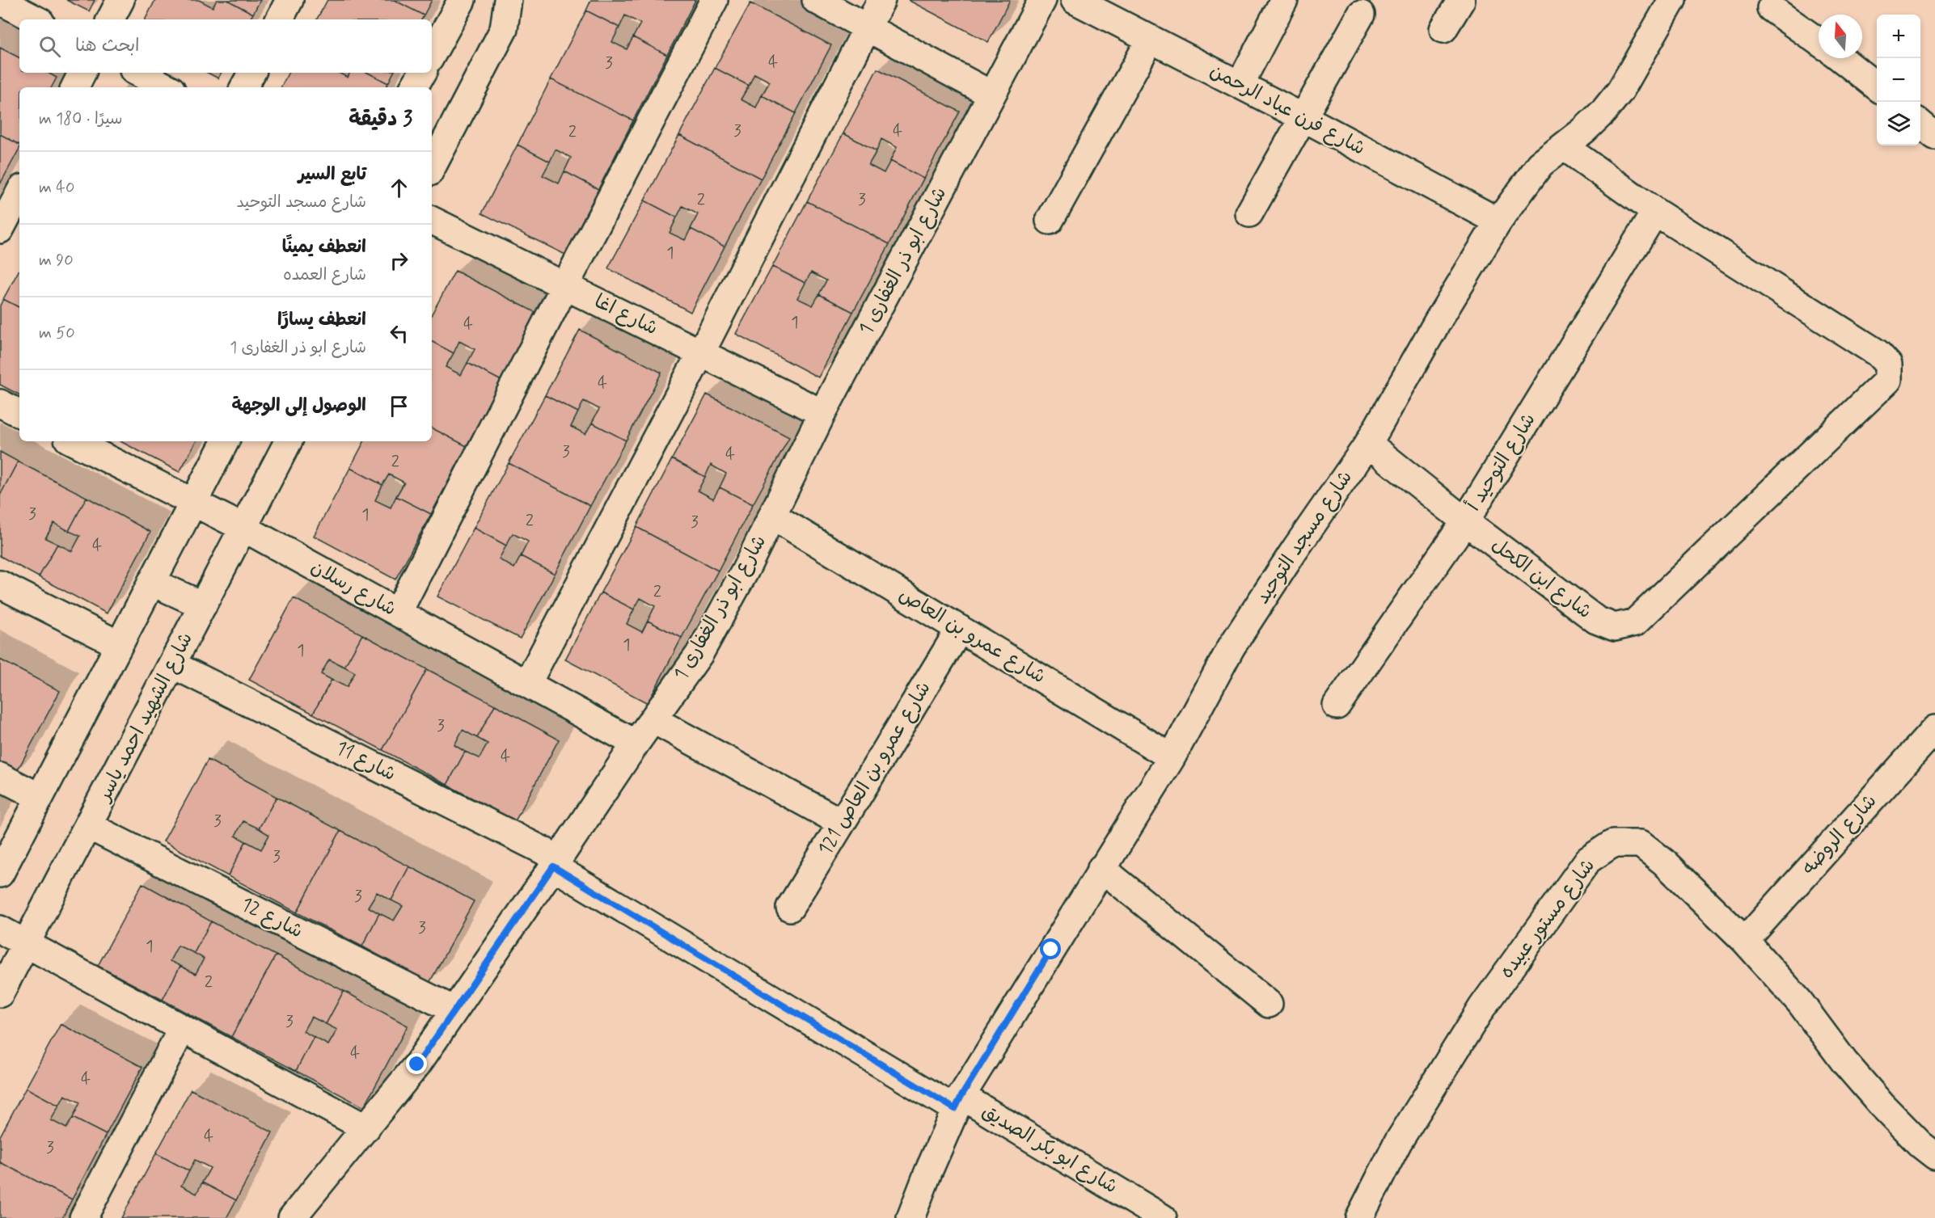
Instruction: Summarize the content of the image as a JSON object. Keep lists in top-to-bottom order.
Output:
{
  "streets": {
    "street": [
      "شارع فرن عباد الرحمن",
      "شارع ابو ذر الغفارى 1",
      "شارع اغا",
      "شارع التوحيد أ",
      "شارع مسجد التوحيد",
      "شارع ابن الكحل",
      "شارع رسلان",
      "شارع عمرو بن العاص",
      "شارع الشهيد احمد ياسر",
      "شارع 11",
      "شارع عمرو بن العاص 121",
      "شارع الروضه",
      "شارع 12",
      "شارع مستور عبيده",
      "شارع ابو بكر الصديق"
    ]
  },
  "crossings": [
    ["شارع فرن عباد الرحمن", "شارع مسجد التوحيد"],
    ["شارع ابو ذر الغفارى 1", "شارع اغا"],
    ["شارع ابو ذر الغفارى 1", "شارع رسلان"],
    ["شارع ابو ذر الغفارى 1", "شارع عمرو بن العاص"],
    ["شارع ابو ذر الغفارى 1", "شارع 11"],
    ["شارع ابو ذر الغفارى 1", "شارع 12"],
    ["شارع التوحيد أ", "شارع ابن الكحل"],
    ["شارع مسجد التوحيد", "شارع ابن الكحل"],
    ["شارع مسجد التوحيد", "شارع عمرو بن العاص"],
    ["شارع مسجد التوحيد", "شارع 11"],
    ["شارع مسجد التوحيد", "شارع ابو بكر الصديق"],
    ["شارع رسلان", "شارع الشهيد احمد ياسر"],
    ["شارع عمرو بن العاص", "شارع عمرو بن العاص 121"],
    ["شارع الشهيد احمد ياسر", "شارع 11"],
    ["شارع الشهيد احمد ياسر", "شارع 12"],
    ["شارع 11", "شارع ابو بكر الصديق"],
    ["شارع الروضه", "شارع مستور عبيده"]
  ],
  "house_numbers": [
    "4",
    "3",
    "3",
    "4",
    "2",
    "2",
    "3",
    "1",
    "1",
    "4",
    "4",
    "3",
    "4",
    "2",
    "3",
    "1",
    "2",
    "3",
    "4",
    "2",
    "1",
    "1",
    "3",
    "4",
    "3",
    "3",
    "3",
    "3",
    "1",
    "2",
    "3",
    "4",
    "4",
    "4",
    "3"
  ],
  "north": "top",
  "page": {
    "map_buttons": ["+", "−"],
    "search": "ابحث هنا",
    "heading": ["3 دقيقة", "سيرًا · 180 m"],
    "list": [
      ["تابع السير", "شارع مسجد التوحيد", "40 m"],
      ["انعطف يمينًا", "شارع العمده", "90 m"],
      ["انعطف يسارًا", "شارع ابو ذر الغفارى 1", "50 m"],
      "الوصول إلى الوجهة"
    ]
  }
}
